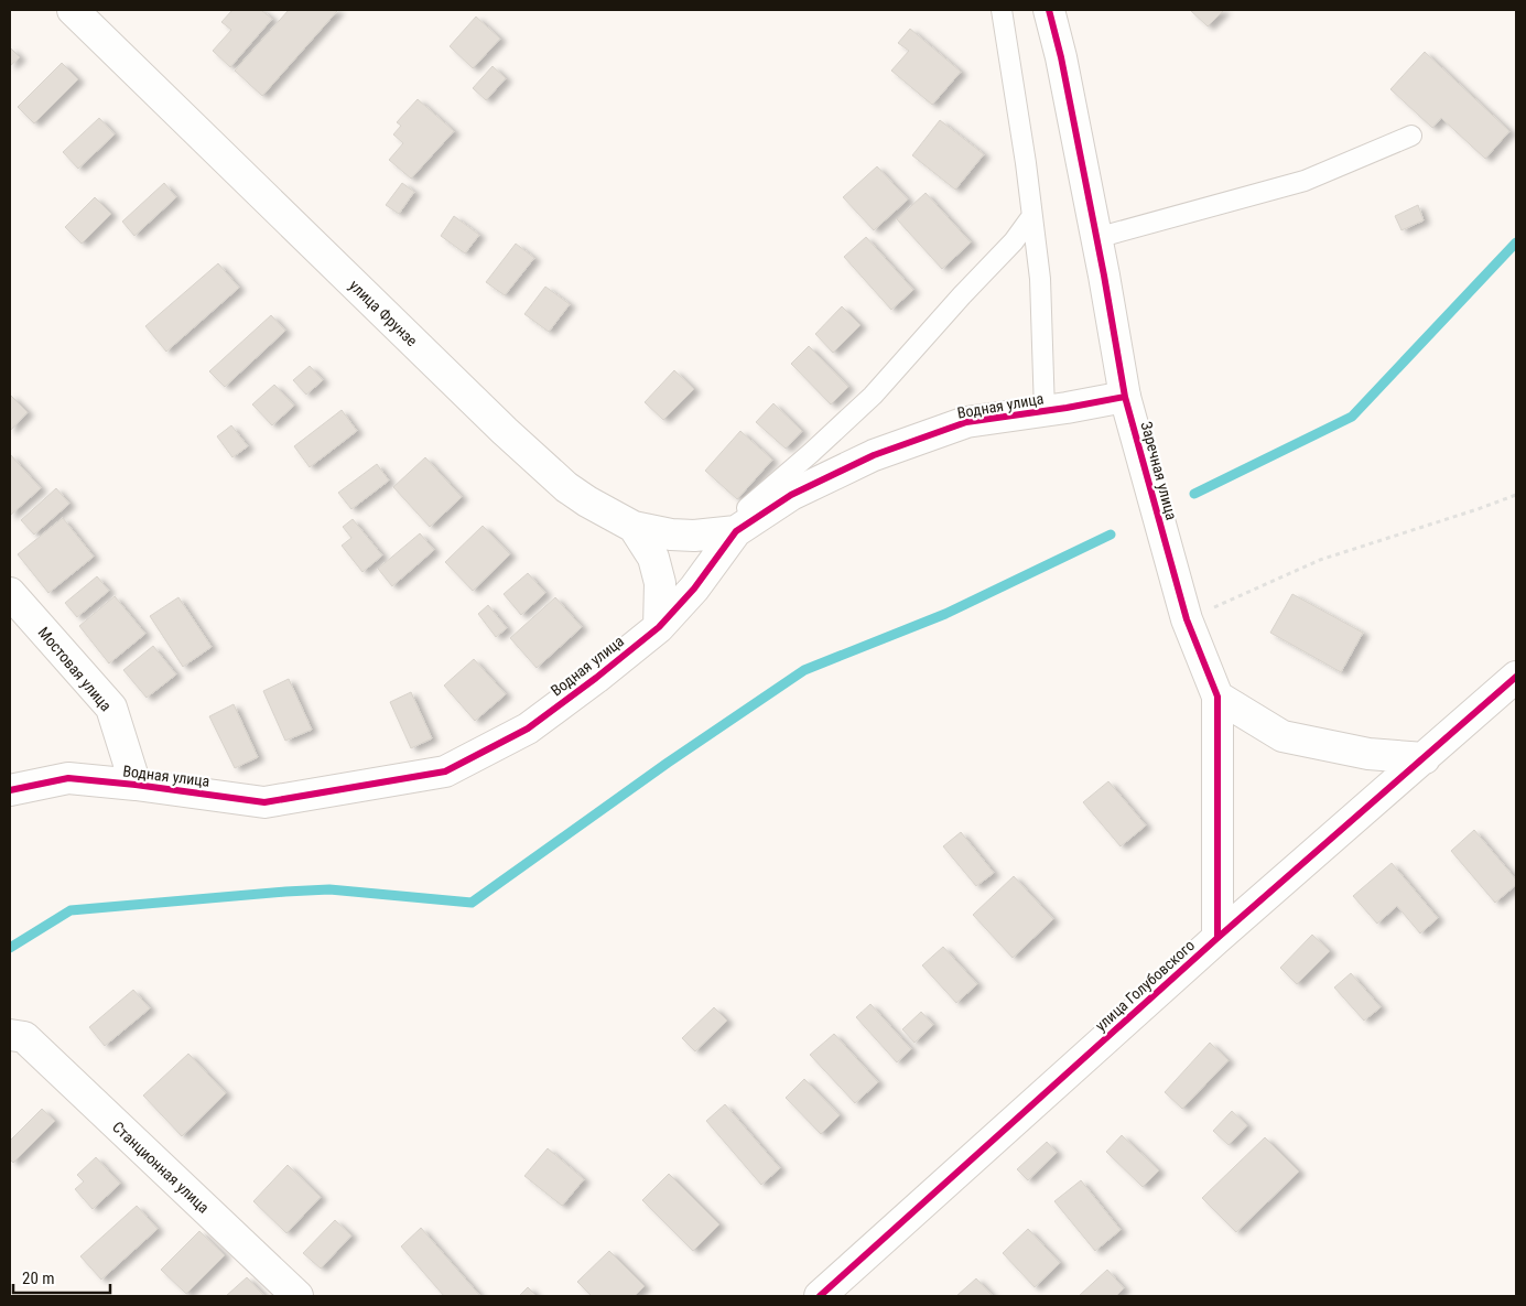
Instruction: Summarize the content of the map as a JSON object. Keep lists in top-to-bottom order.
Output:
{
  "streets": {
    "street": [
      "улица Фрунзе",
      "Водная улица",
      "Заречная улица",
      "Мостовая улица",
      "улица Голубовского",
      "Станционная улица"
    ]
  },
  "crossings": [
    ["улица Фрунзе", "Водная улица"],
    ["Водная улица", "Заречная улица"],
    ["Водная улица", "Мостовая улица"],
    ["Заречная улица", "улица Голубовского"]
  ],
  "scale_bar": "20 m"
}
